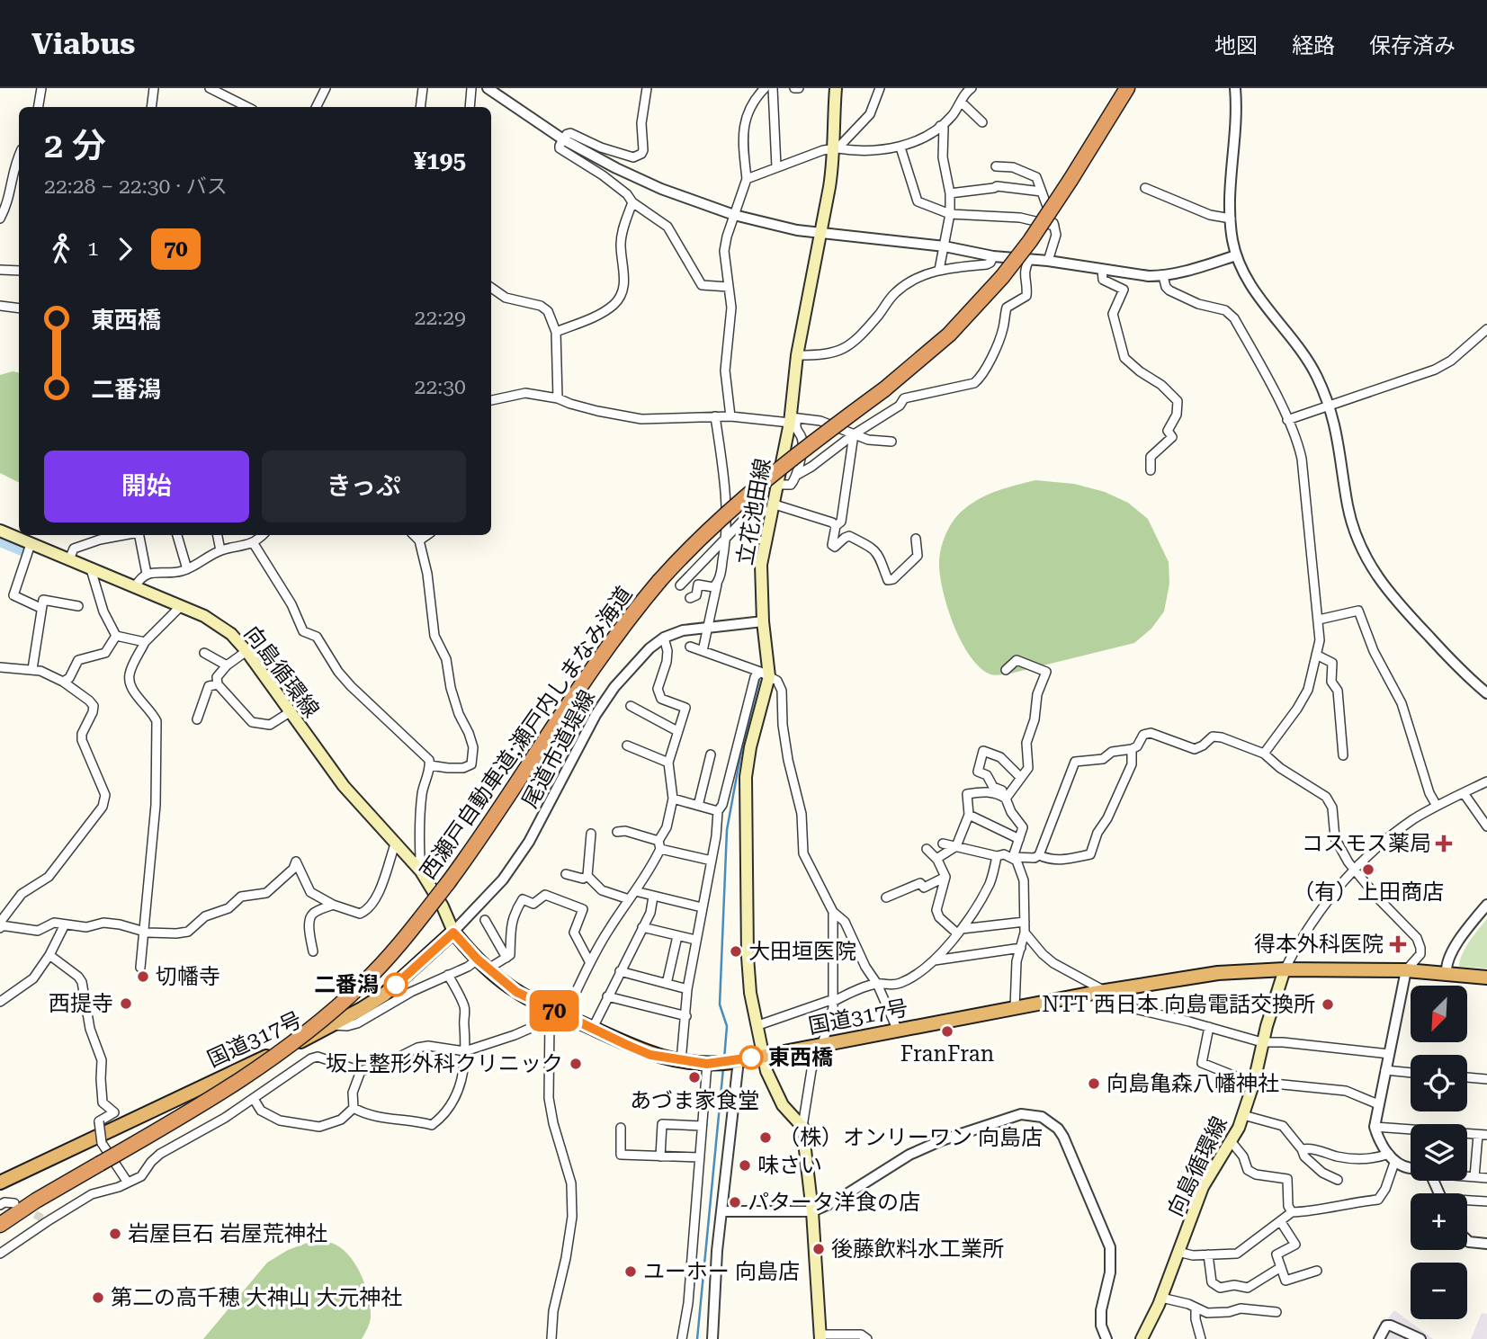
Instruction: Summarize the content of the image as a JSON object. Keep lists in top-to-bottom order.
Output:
{
  "streets": {
    "highway": ["西瀬戸自動車道;瀬戸内しまなみ海道", "国道317号"],
    "main road": ["立花池田線", "向島循環線"],
    "street": ["尾道市道堤線"]
  },
  "crossings": [
    ["立花池田線", "尾道市道堤線"],
    ["立花池田線", "国道317号"],
    ["向島循環線", "尾道市道堤線"],
    ["向島循環線", "国道317号"],
    ["尾道市道堤線", "国道317号"]
  ],
  "places": {
    "health": ["コスモス薬局", "得本外科医院"],
    "other": [
      "（有）上田商店",
      "大田垣医院",
      "切幡寺",
      "二番潟",
      "西提寺",
      "NTT 西日本 向島電話交換所",
      "FranFran",
      "東西橋",
      "坂上整形外科クリニック",
      "あづま家食堂",
      "向島亀森八幡神社",
      "（株）オンリーワン 向島店",
      "味さい",
      "パタータ洋食の店",
      "岩屋巨石 岩屋荒神社",
      "後藤飲料水工業所",
      "ユーホー 向島店",
      "第二の高千穂 大神山 大元神社"
    ]
  },
  "lines": ["bus line 70"],
  "north": "bottom left",
  "page": {
    "header": "Viabus",
    "nav": ["地図", "経路", "保存済み"],
    "on_map": "70",
    "heading": ["2 分", "22:28 – 22:30 · バス", "¥195"],
    "legs": ["1", "70"],
    "list": [
      {
        "name": "東西橋",
        "value": "22:29"
      },
      {
        "name": "二番潟",
        "value": "22:30"
      }
    ],
    "buttons": ["開始", "きっぷ"],
    "map_buttons": ["+", "−"]
  }
}
